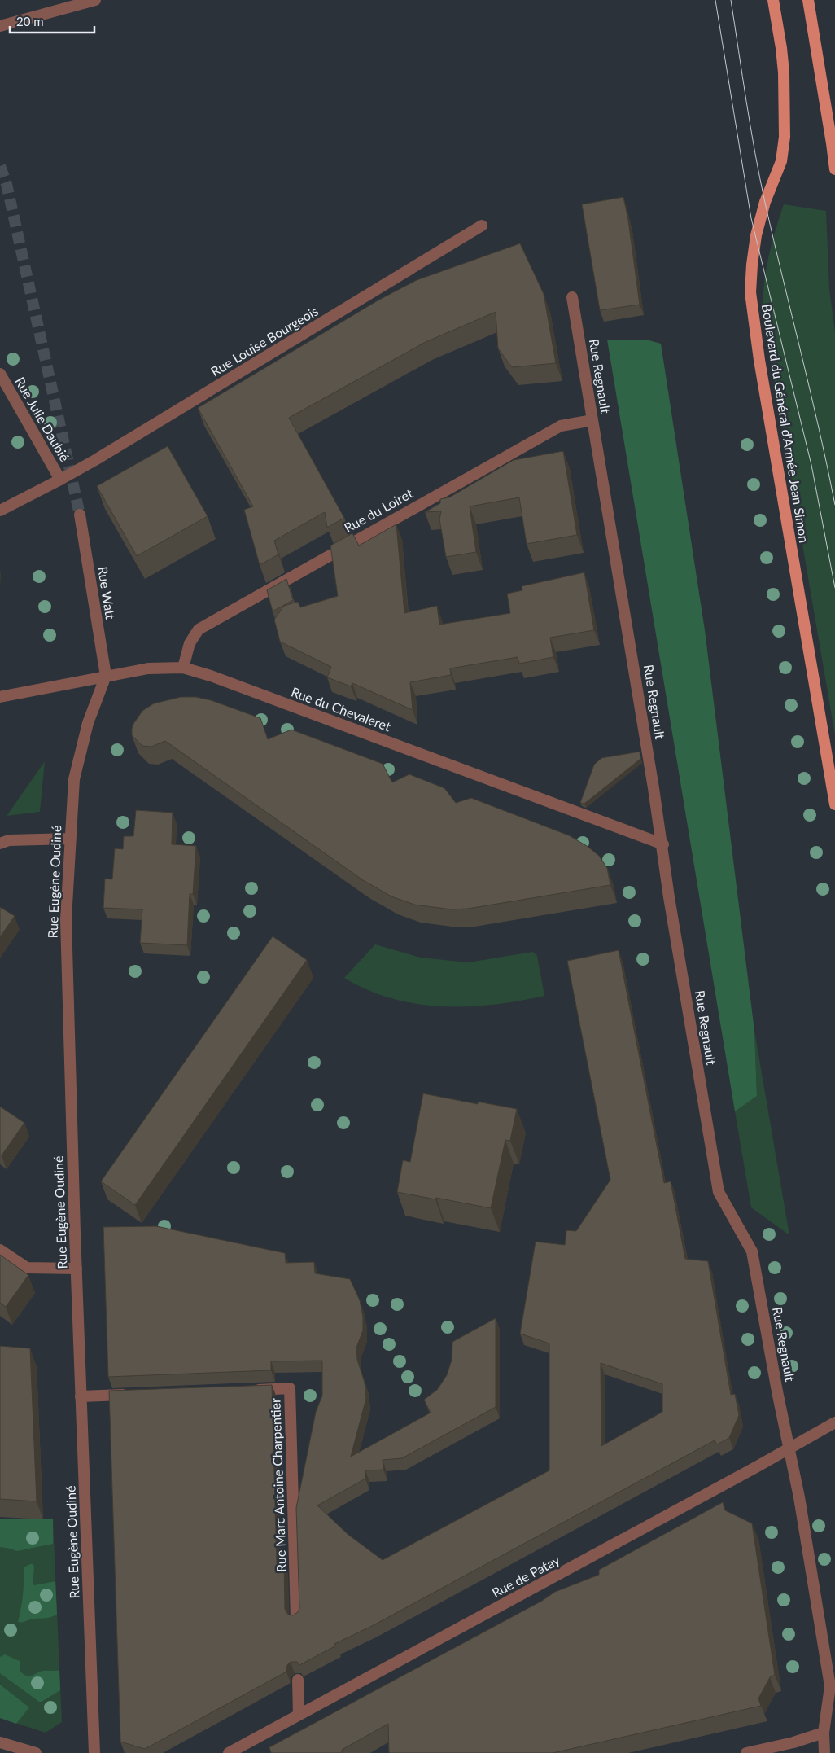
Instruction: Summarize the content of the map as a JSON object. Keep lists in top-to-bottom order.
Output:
{
  "streets": {
    "main road": ["Boulevard du Général d'Armée Jean Simon"],
    "street": [
      "Rue Louise Bourgeois",
      "Rue Regnault",
      "Rue Julie Daubié",
      "Rue du Loiret",
      "Rue Watt",
      "Rue du Chevaleret",
      "Rue Eugène Oudiné",
      "Rue Marc Antoine Charpentier",
      "Rue de Patay"
    ]
  },
  "crossings": [
    ["Rue Louise Bourgeois", "Rue Julie Daubié"],
    ["Rue Regnault", "Rue du Loiret"],
    ["Rue Regnault", "Rue du Chevaleret"],
    ["Rue Regnault", "Rue de Patay"],
    ["Rue du Loiret", "Rue du Chevaleret"],
    ["Rue Watt", "Rue du Chevaleret"],
    ["Rue Watt", "Rue Eugène Oudiné"],
    ["Rue du Chevaleret", "Rue Eugène Oudiné"]
  ],
  "scale_bar": "20 m"
}
